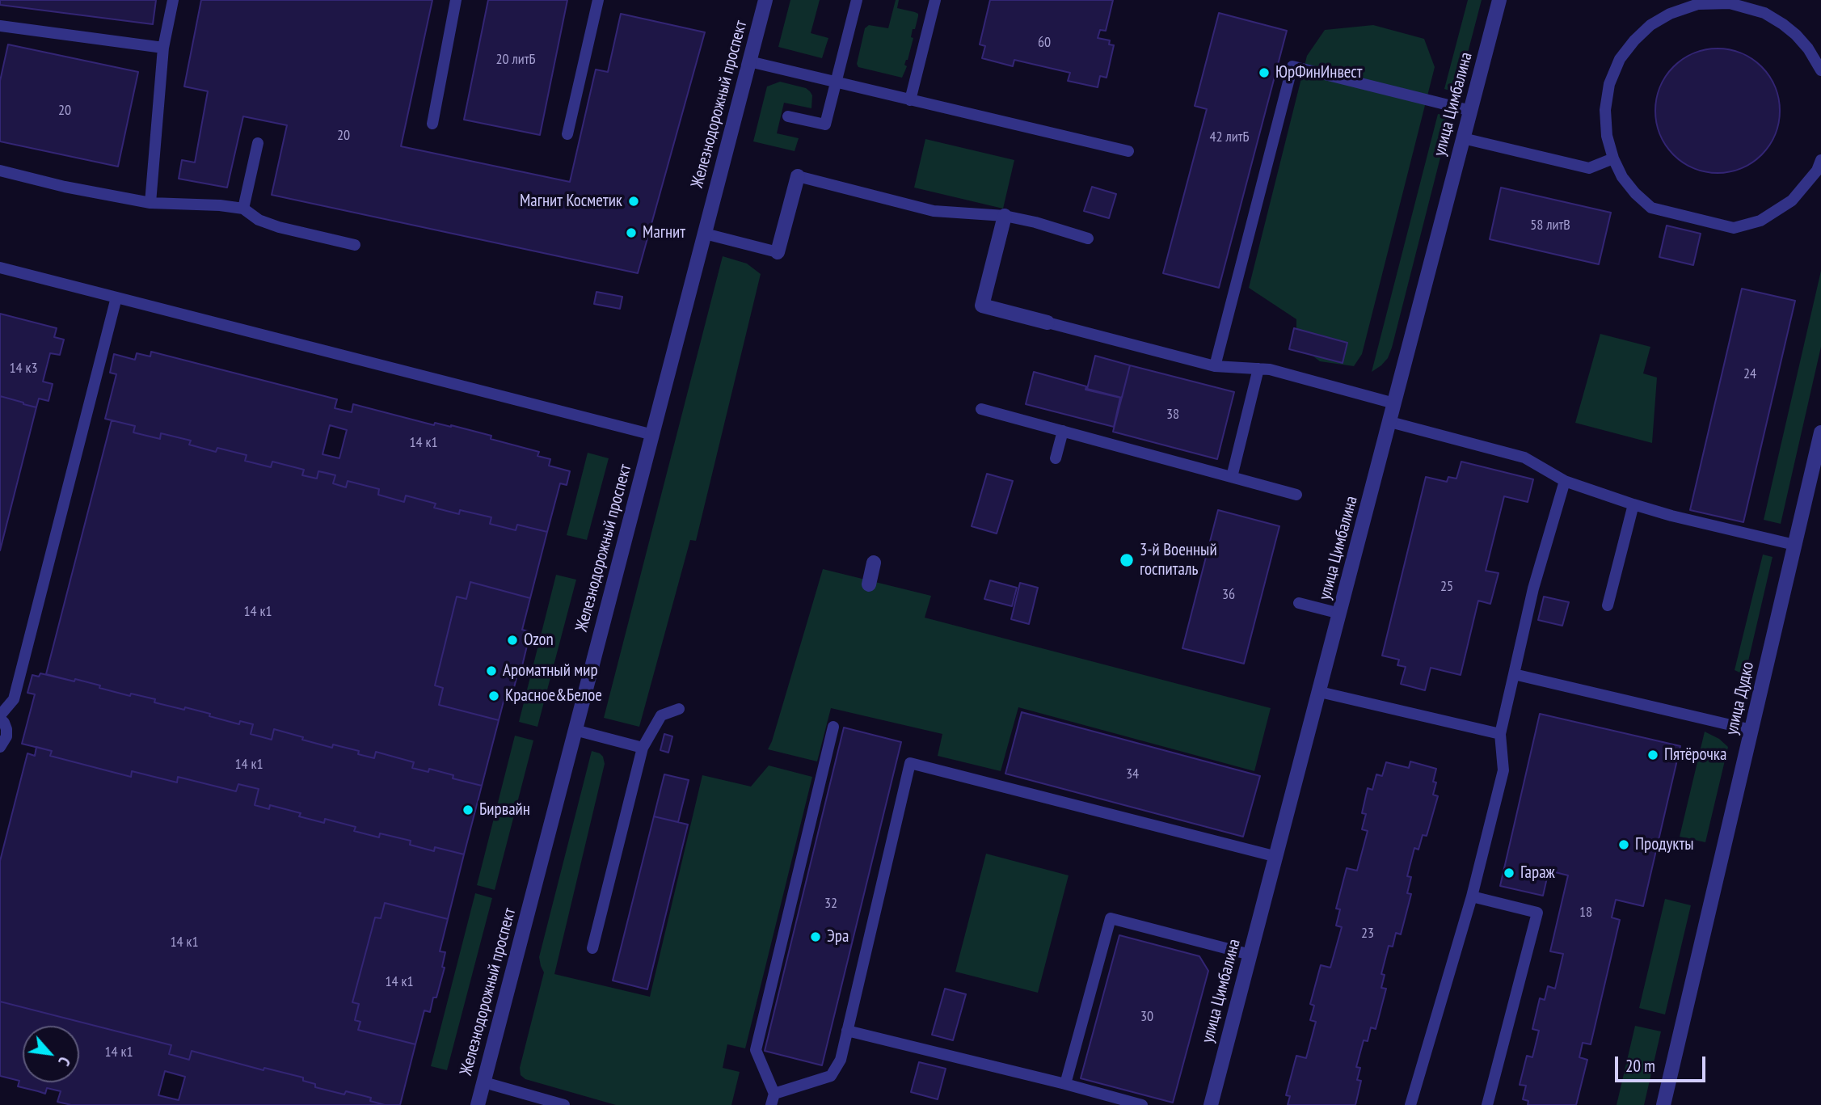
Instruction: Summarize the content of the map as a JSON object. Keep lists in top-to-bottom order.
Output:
{
  "streets": {
    "street": ["Железнодорожный проспект", "улица Цимбалина", "улица Дудко"]
  },
  "places": [
    "ЮрФинИнвест",
    "Магнит Косметик",
    "Магнит",
    "3-й Военный госпиталь",
    "Ozon",
    "Ароматный мир",
    "Красное&Белое",
    "Пятёрочка",
    "Бирвайн",
    "Продукты",
    "Гараж",
    "Эра"
  ],
  "house_numbers": [
    "60",
    "20 литБ",
    "20",
    "20",
    "42 литБ",
    "58 литВ",
    "14 к3",
    "24",
    "38",
    "14 к1",
    "25",
    "36",
    "14 к1",
    "14 к1",
    "34",
    "32",
    "18",
    "23",
    "14 к1",
    "14 к1",
    "30",
    "14 к1"
  ],
  "scale_bar": "20 m",
  "north": "bottom right"
}
